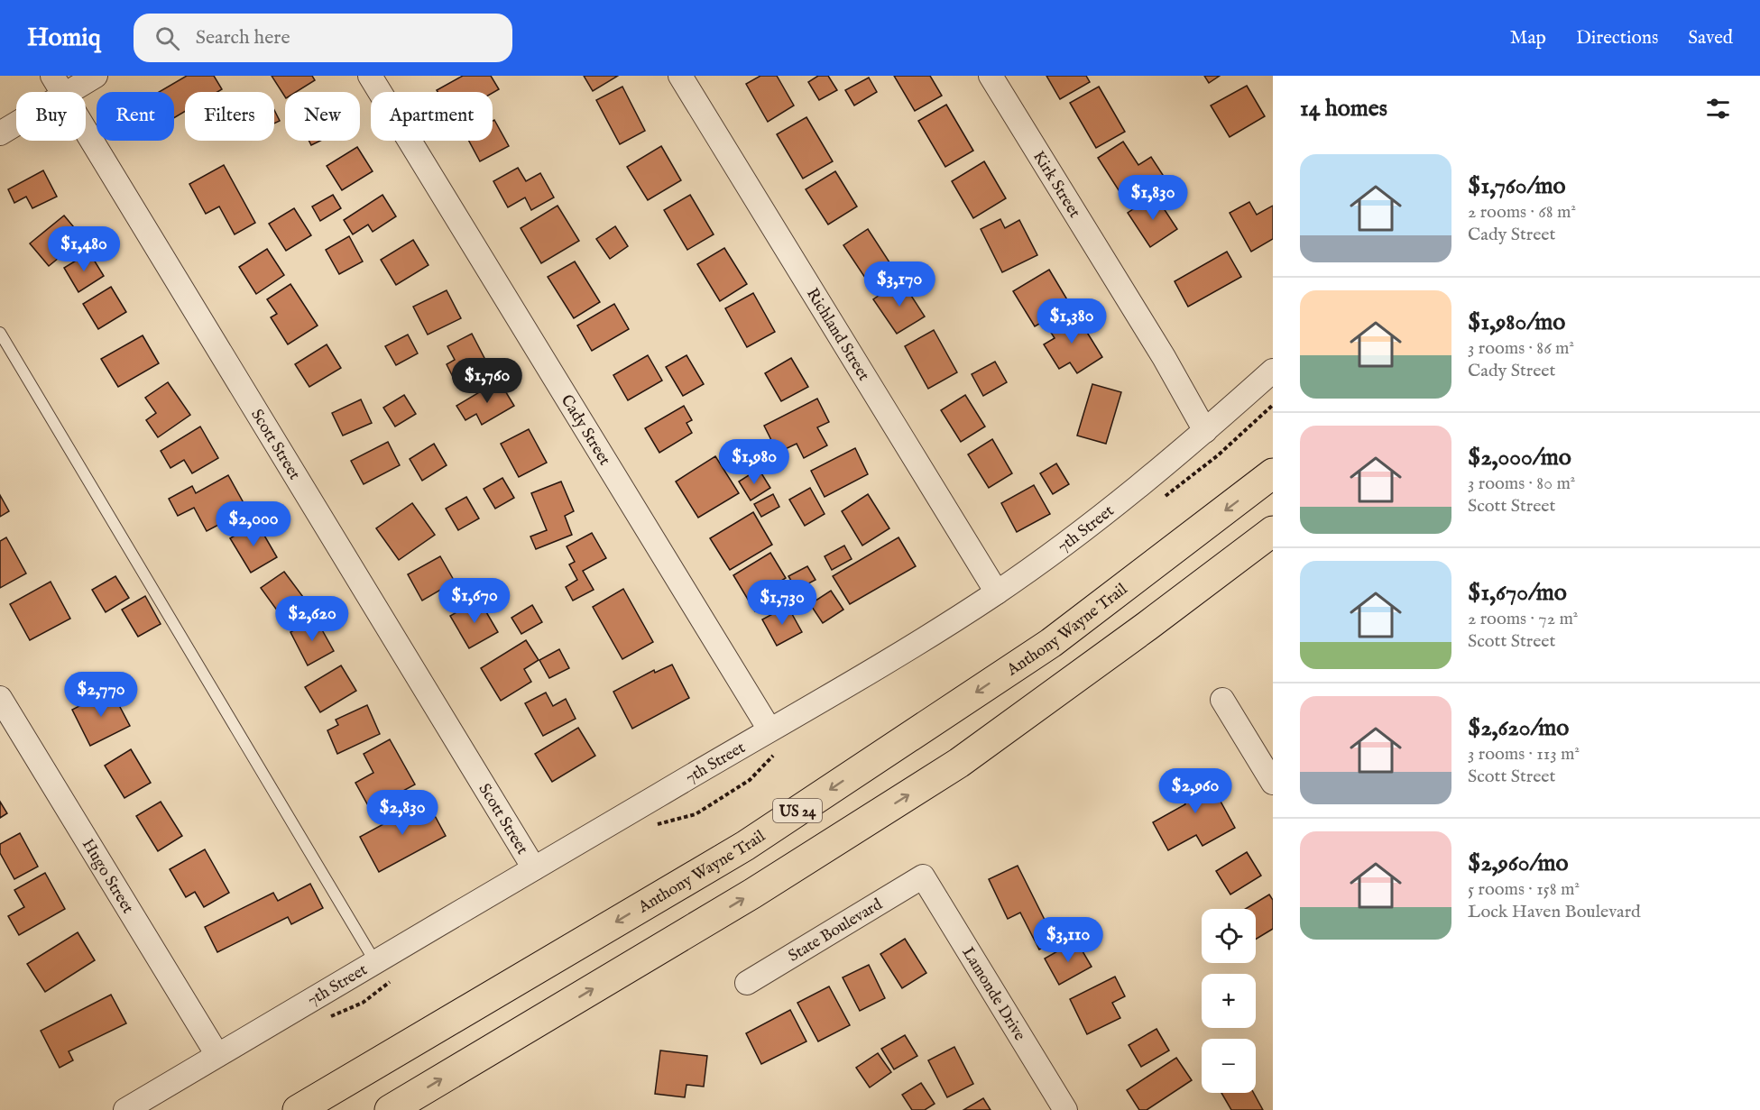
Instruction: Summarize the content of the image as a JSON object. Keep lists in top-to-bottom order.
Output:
{
  "streets": {
    "highway": ["Anthony Wayne Trail", "US 24"],
    "street": [
      "Kirk Street",
      "Richland Street",
      "Cady Street",
      "Scott Street",
      "7th Street",
      "Hugo Street",
      "State Boulevard",
      "Lamonde Drive"
    ]
  },
  "crossings": [
    ["Kirk Street", "7th Street"],
    ["Richland Street", "7th Street"],
    ["Cady Street", "7th Street"],
    ["Scott Street", "7th Street"],
    ["7th Street", "Hugo Street"],
    ["State Boulevard", "Lamonde Drive"]
  ],
  "page": {
    "header": "Homiq",
    "search": "Search here",
    "nav": ["Map", "Directions", "Saved"],
    "heading": "14 homes",
    "chip": [
      "Buy",
      "Rent",
      "Filters",
      "New",
      "Apartment"
    ],
    "list": [
      {
        "name": "$1,760/mo",
        "note": "2 rooms · 68 m² · Cady Street"
      },
      {
        "name": "$1,980/mo",
        "note": "3 rooms · 86 m² · Cady Street"
      },
      {
        "name": "$2,000/mo",
        "note": "3 rooms · 80 m² · Scott Street"
      },
      {
        "name": "$1,670/mo",
        "note": "2 rooms · 72 m² · Scott Street"
      },
      {
        "name": "$2,620/mo",
        "note": "3 rooms · 113 m² · Scott Street"
      },
      {
        "name": "$2,960/mo",
        "note": "5 rooms · 158 m² · Lock Haven Boulevard"
      }
    ],
    "price": [
      "$1,830",
      "$1,480",
      "$3,170",
      "$1,380",
      "$1,760",
      "$1,980",
      "$2,000",
      "$1,670",
      "$1,730",
      "$2,620",
      "$2,770",
      "$2,960",
      "$2,830",
      "$3,110"
    ],
    "map_buttons": ["+", "−"]
  }
}
